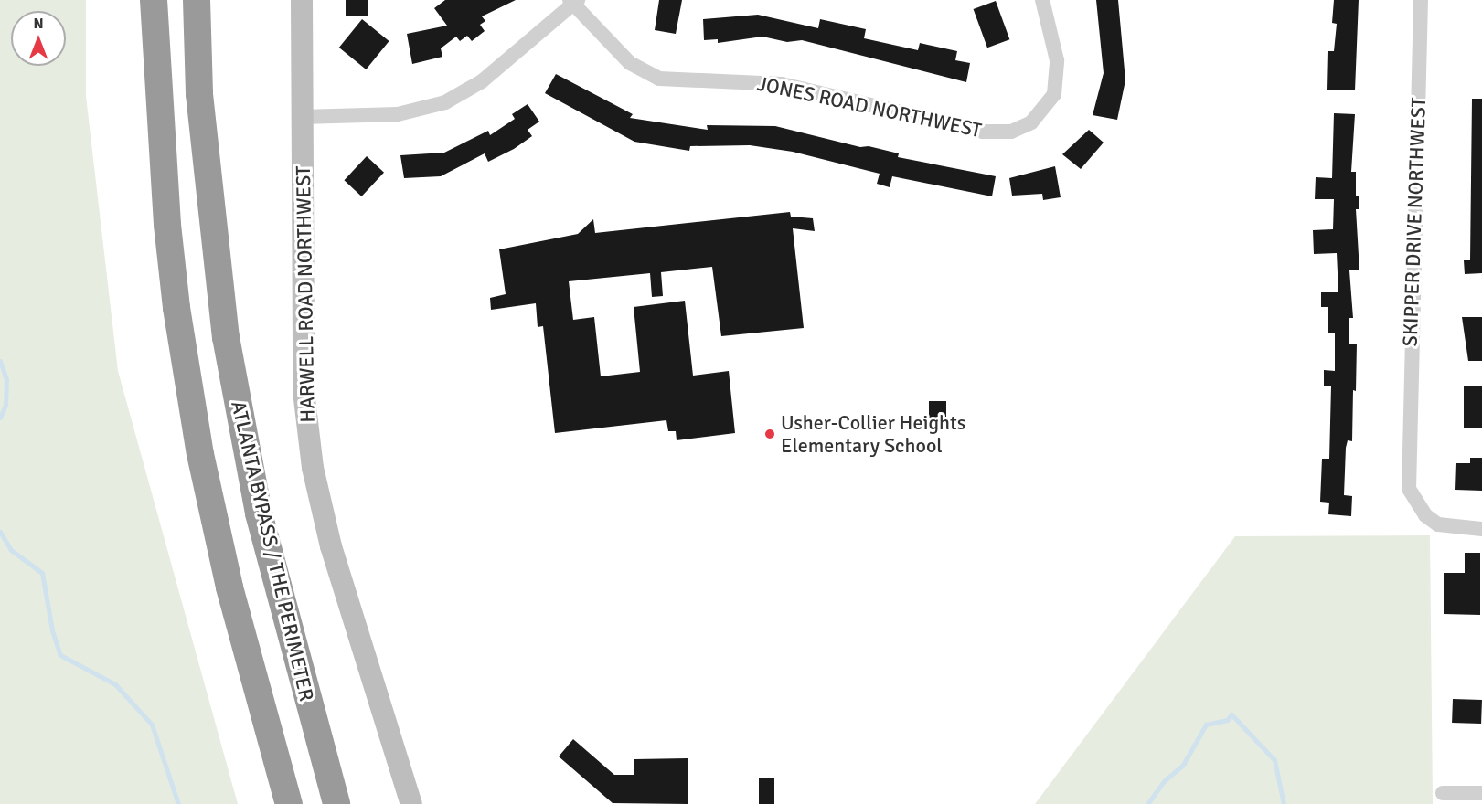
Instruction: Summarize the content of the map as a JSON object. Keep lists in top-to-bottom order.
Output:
{
  "streets": {
    "highway": ["ATLANTA BYPASS / THE PERIMETER"],
    "street": ["JONES ROAD NORTHWEST", "SKIPPER DRIVE NORTHWEST", "HARWELL ROAD NORTHWEST"]
  },
  "places": ["Usher-Collier Heights Elementary School"],
  "north": "top"
}
